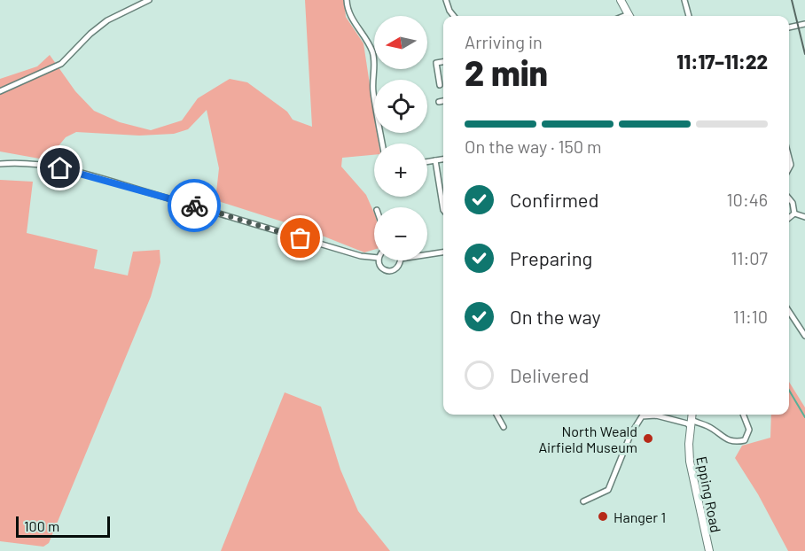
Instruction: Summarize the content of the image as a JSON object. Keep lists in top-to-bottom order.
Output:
{
  "streets": {
    "main road": ["Epping Road"]
  },
  "places": ["North Weald Airfield Museum", "Hanger 1"],
  "scale_bar": "100 m",
  "north": "left",
  "page": {
    "map_buttons": ["+", "−"],
    "heading": ["2 min", "Arriving in", "11:17–11:22"],
    "bar": "On the way · 150 m",
    "list": [
      ["Confirmed", "10:46"],
      ["Preparing", "11:07"],
      ["On the way", "11:10"],
      "Delivered"
    ],
    "scale": "100 m"
  }
}
